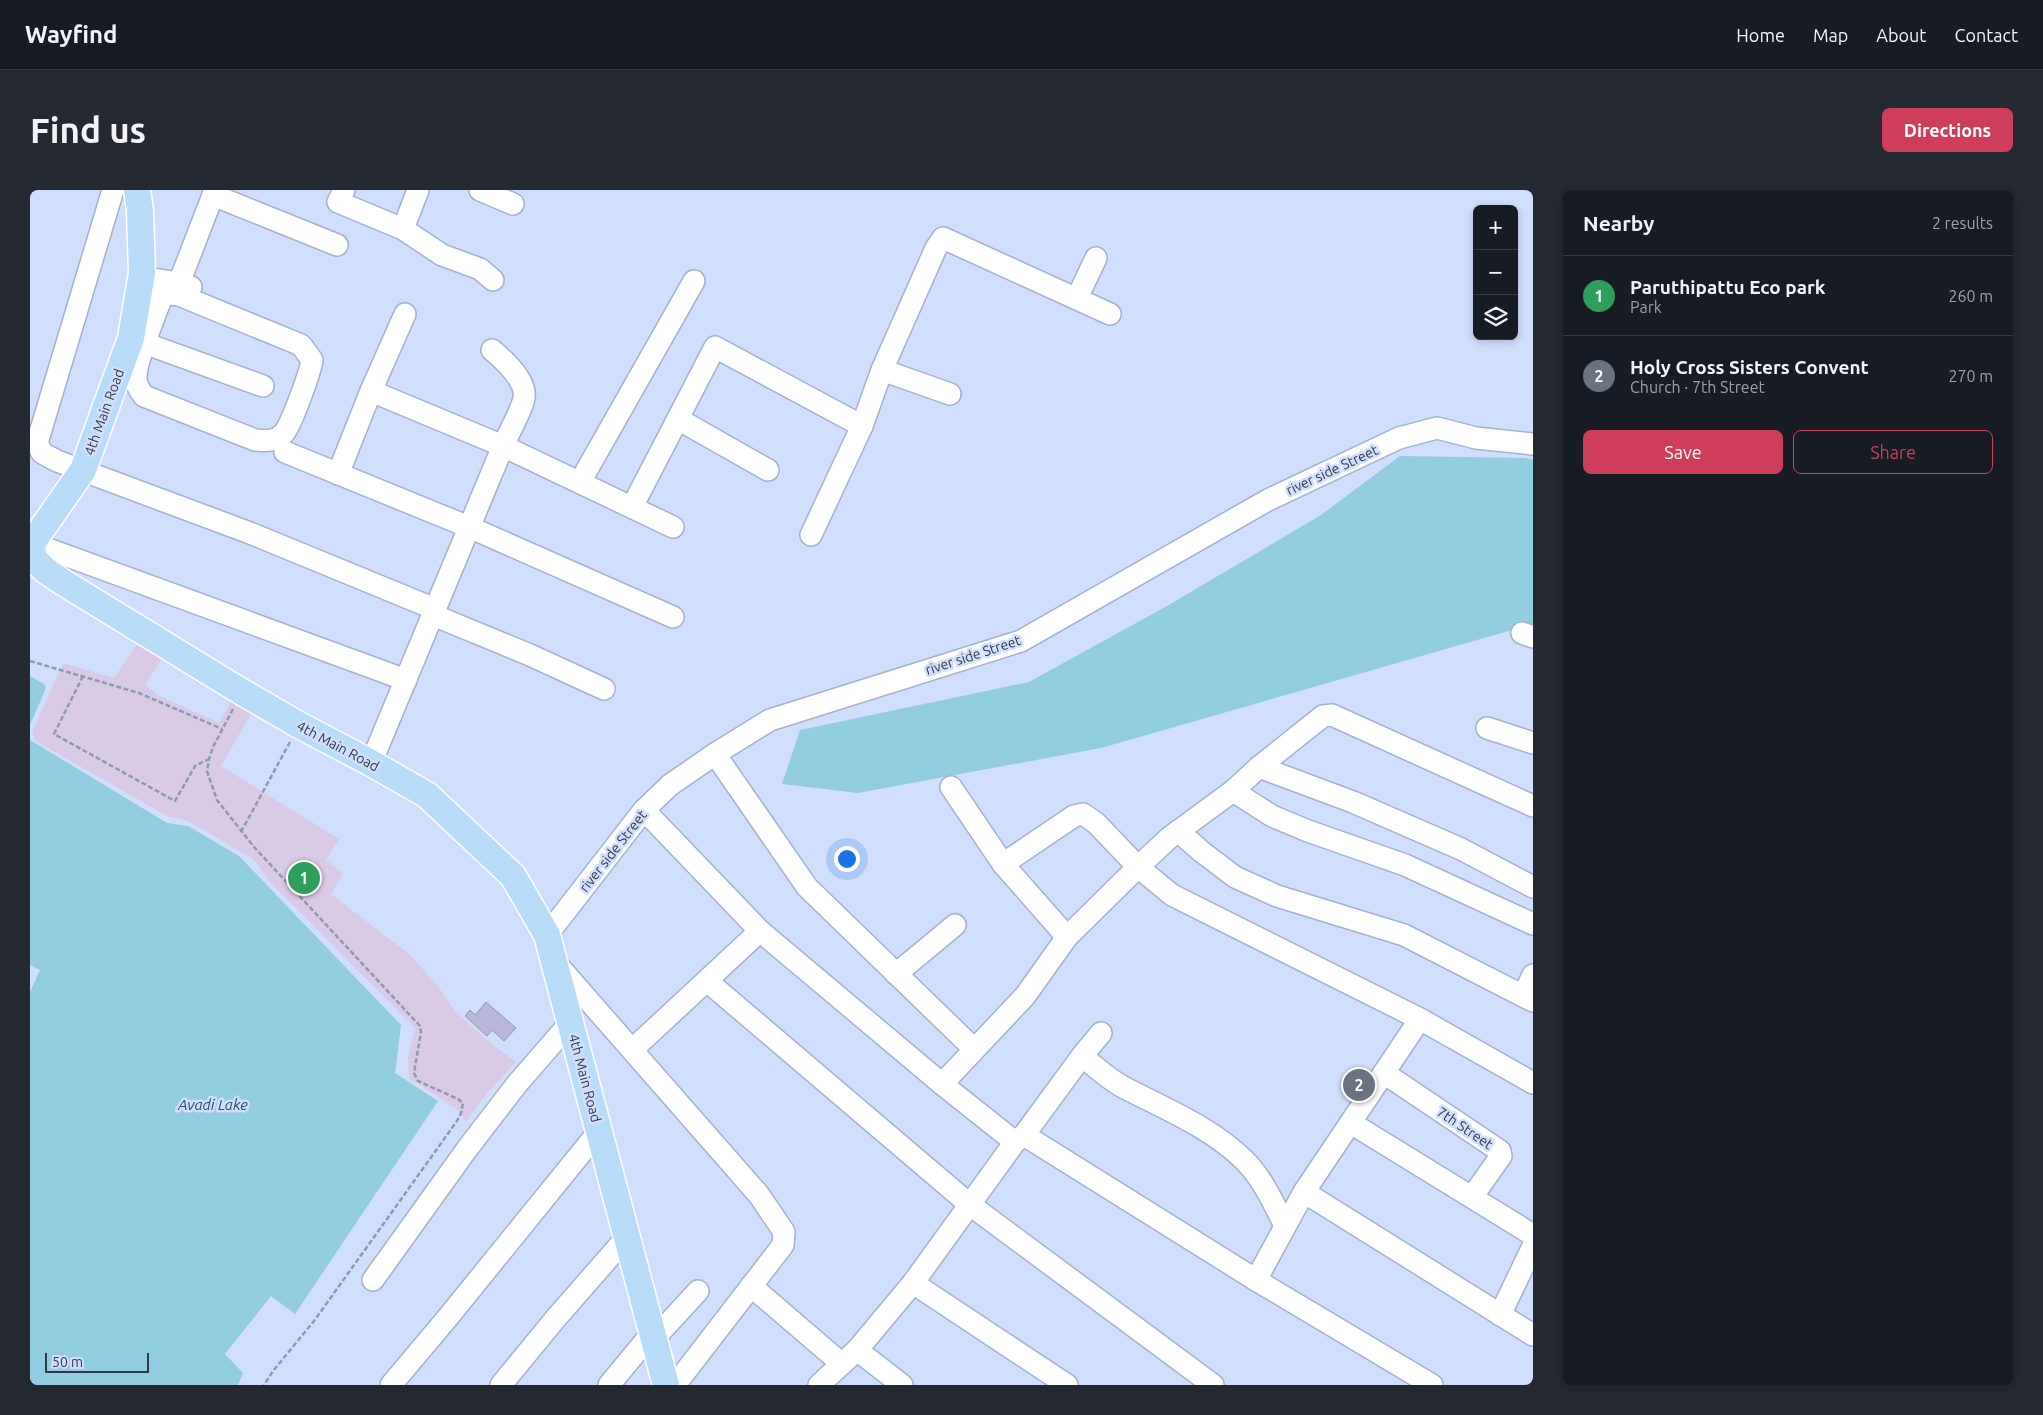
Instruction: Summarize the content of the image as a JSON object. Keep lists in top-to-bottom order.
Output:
{
  "streets": {
    "main road": ["4th Main Road"],
    "street": ["river side Street", "7th Street"]
  },
  "crossings": [
    ["4th Main Road", "river side Street"]
  ],
  "water": ["Avadi Lake"],
  "scale_bar": "50 m",
  "page": {
    "header": "Wayfind",
    "nav": [
      "Home",
      "Map",
      "About",
      "Contact"
    ],
    "buttons": [
      "Directions",
      ["Save", "Share"]
    ],
    "title": "Find us",
    "heading": ["Nearby", "2 results"],
    "map_buttons": ["+", "−"],
    "list": [
      {
        "mark": "1",
        "name": "Paruthipattu Eco park",
        "note": "Park",
        "value": "260 m"
      },
      {
        "mark": "2",
        "name": "Holy Cross Sisters Convent",
        "note": "Church · 7th Street",
        "value": "270 m"
      }
    ],
    "pins": ["1", "2"],
    "scale": "50 m"
  }
}
